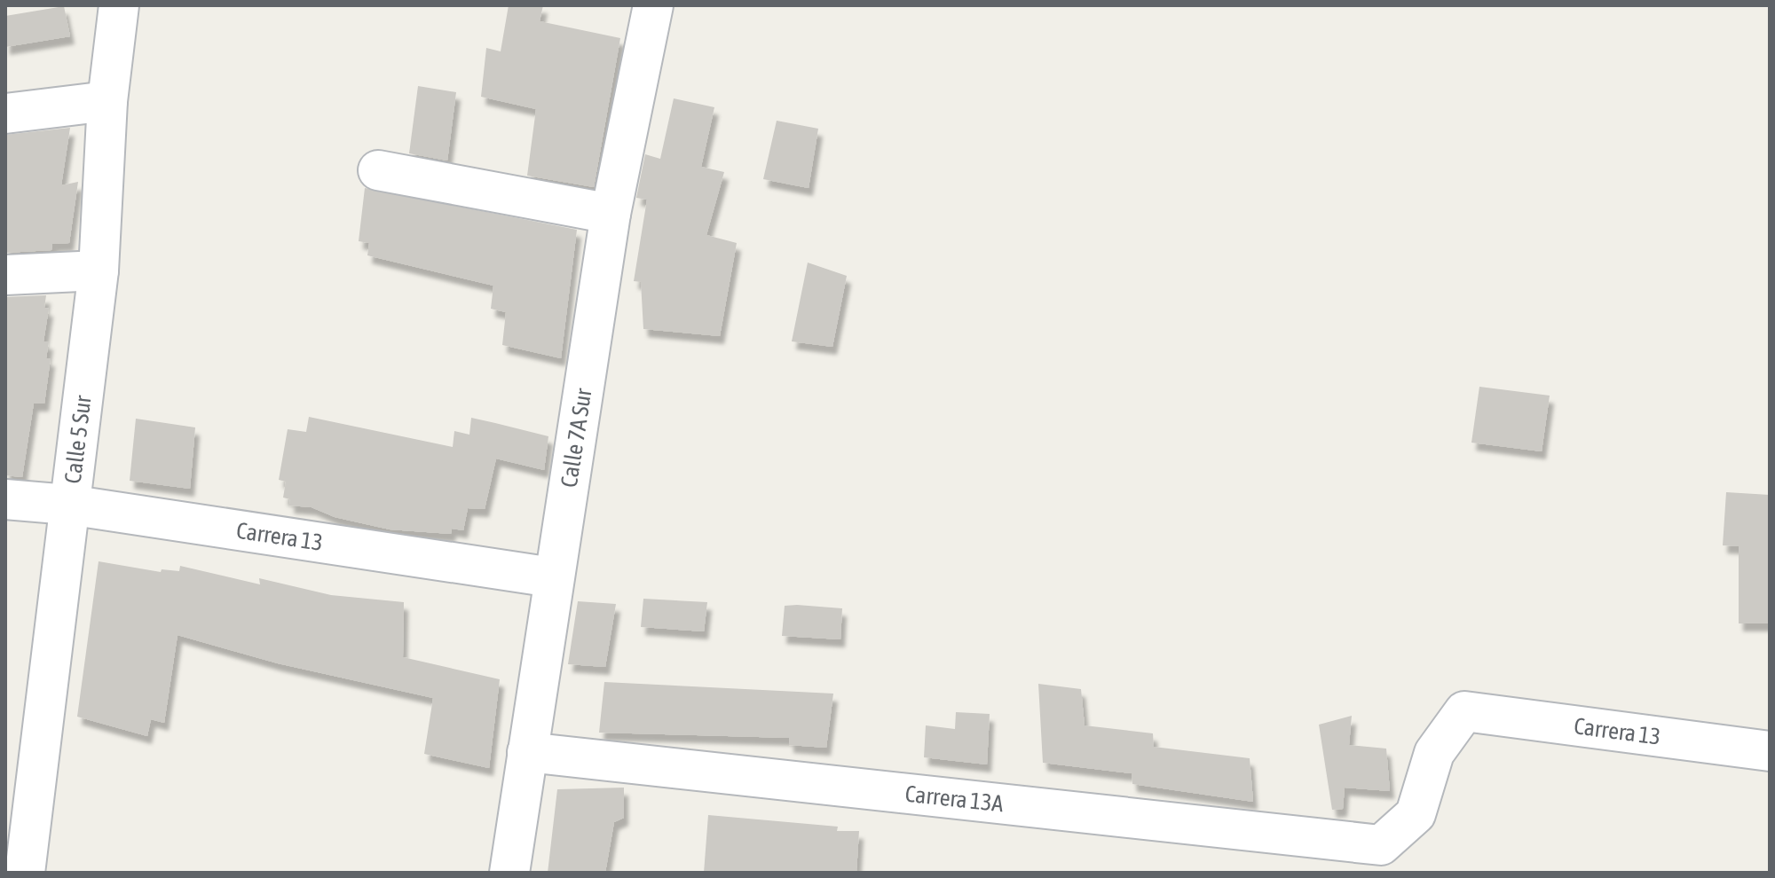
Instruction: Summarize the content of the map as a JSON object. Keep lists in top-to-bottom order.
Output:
{
  "streets": {
    "street": [
      "Calle 7A Sur",
      "Calle 5 Sur",
      "Carrera 13",
      "Carrera 13A"
    ]
  },
  "crossings": [
    ["Calle 7A Sur", "Carrera 13"],
    ["Calle 7A Sur", "Carrera 13A"],
    ["Calle 5 Sur", "Carrera 13"],
    ["Carrera 13", "Carrera 13A"]
  ]
}
